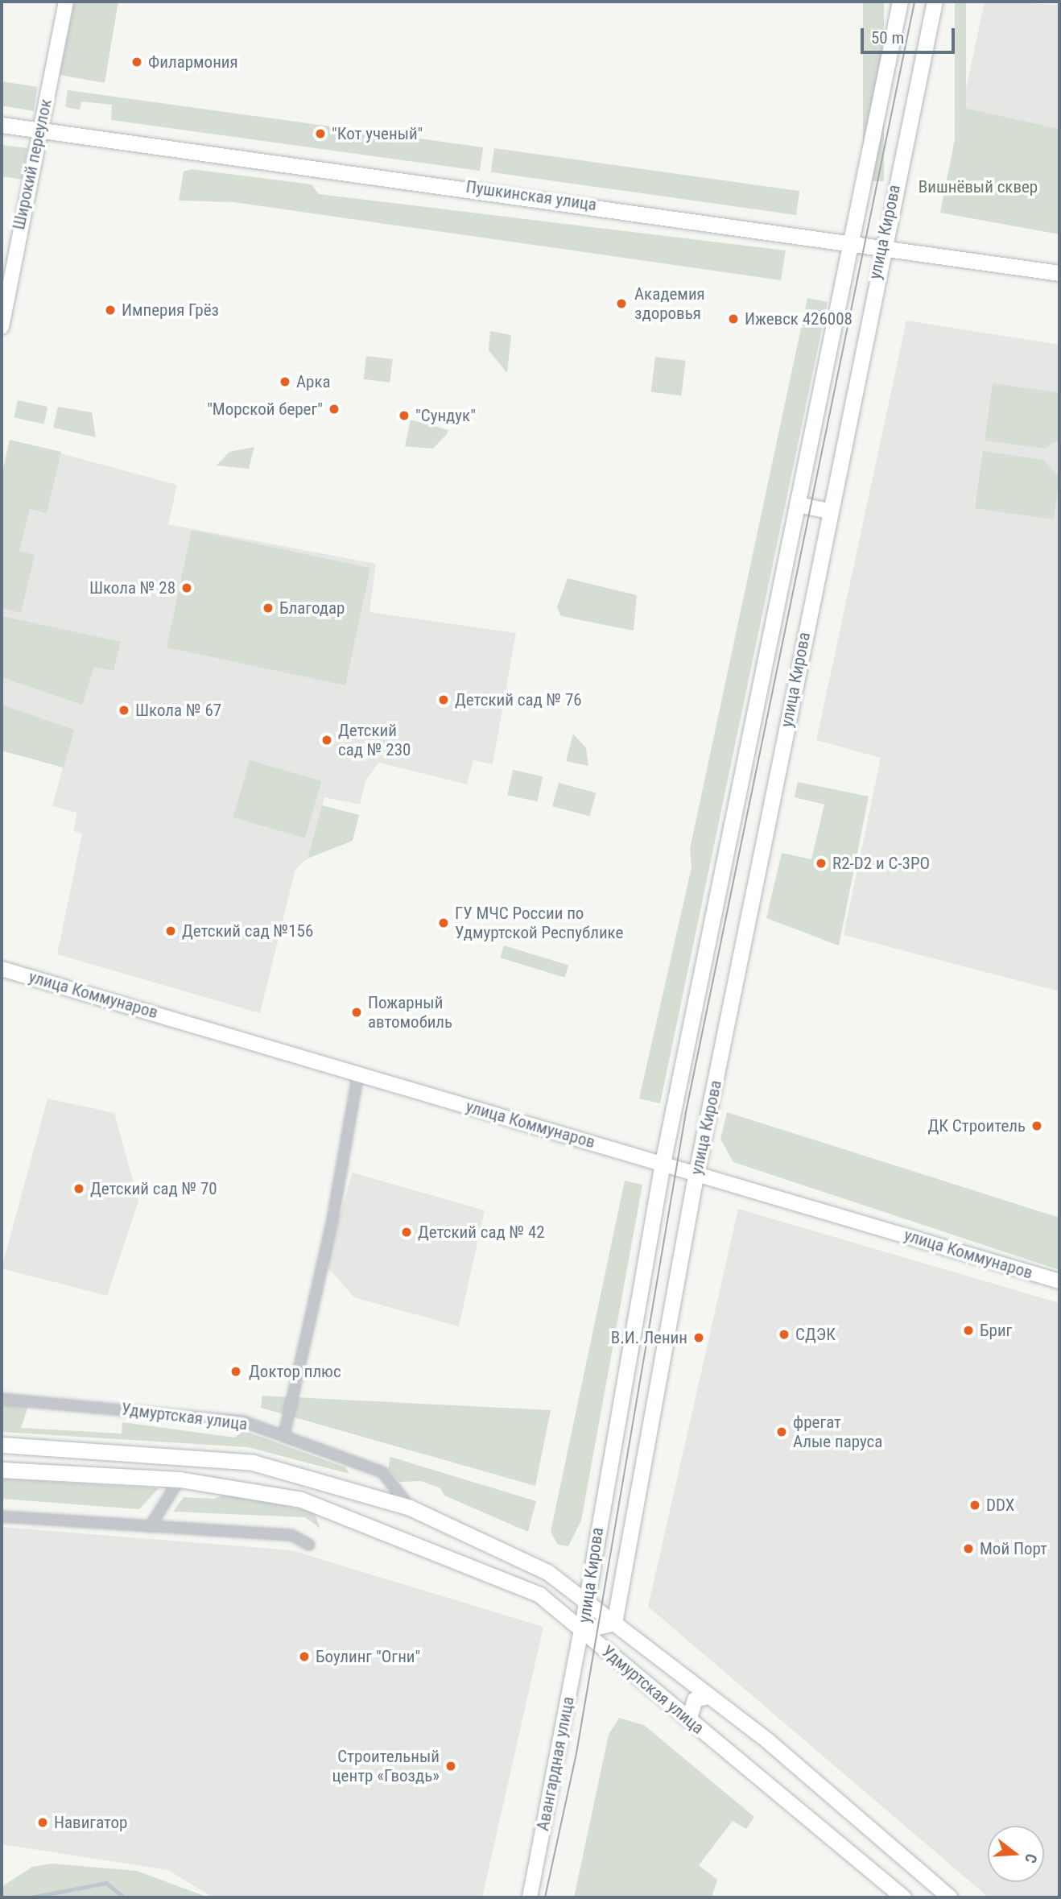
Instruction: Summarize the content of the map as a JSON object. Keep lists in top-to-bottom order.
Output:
{
  "streets": {
    "main road": ["Пушкинская улица", "улица Кирова", "Удмуртская улица"],
    "street": ["Широкий переулок", "улица Коммунаров", "Авангардная улица"]
  },
  "crossings": [
    ["Широкий переулок", "Пушкинская улица"],
    ["Пушкинская улица", "улица Кирова"],
    ["улица Кирова", "улица Коммунаров"],
    ["улица Кирова", "Удмуртская улица"],
    ["улица Кирова", "Авангардная улица"],
    ["Удмуртская улица", "Авангардная улица"]
  ],
  "parks": ["Вишнёвый сквер"],
  "places": [
    "Филармония",
    "\"Кот ученый\"",
    "Академия здоровья",
    "Империя Грёз",
    "Ижевск 426008",
    "Арка",
    "\"Морской берег\"",
    "\"Сундук\"",
    "Школа № 28",
    "Благодар",
    "Детский сад № 76",
    "Школа № 67",
    "Детский сад № 230",
    "R2-D2 и C-3PO",
    "ГУ МЧС России по Удмуртской Республике",
    "Детский сад №156",
    "Пожарный автомобиль",
    "ДК Строитель",
    "Детский сад № 70",
    "Детский сад № 42",
    "Бриг",
    "СДЭК",
    "В.И. Ленин",
    "Доктор плюс",
    "фрегат Алые паруса",
    "DDX",
    "Мой Порт",
    "Боулинг \"Огни\"",
    "Строительный центр «Гвоздь»",
    "Навигатор"
  ],
  "scale_bar": "50 m",
  "north": "right"
}
